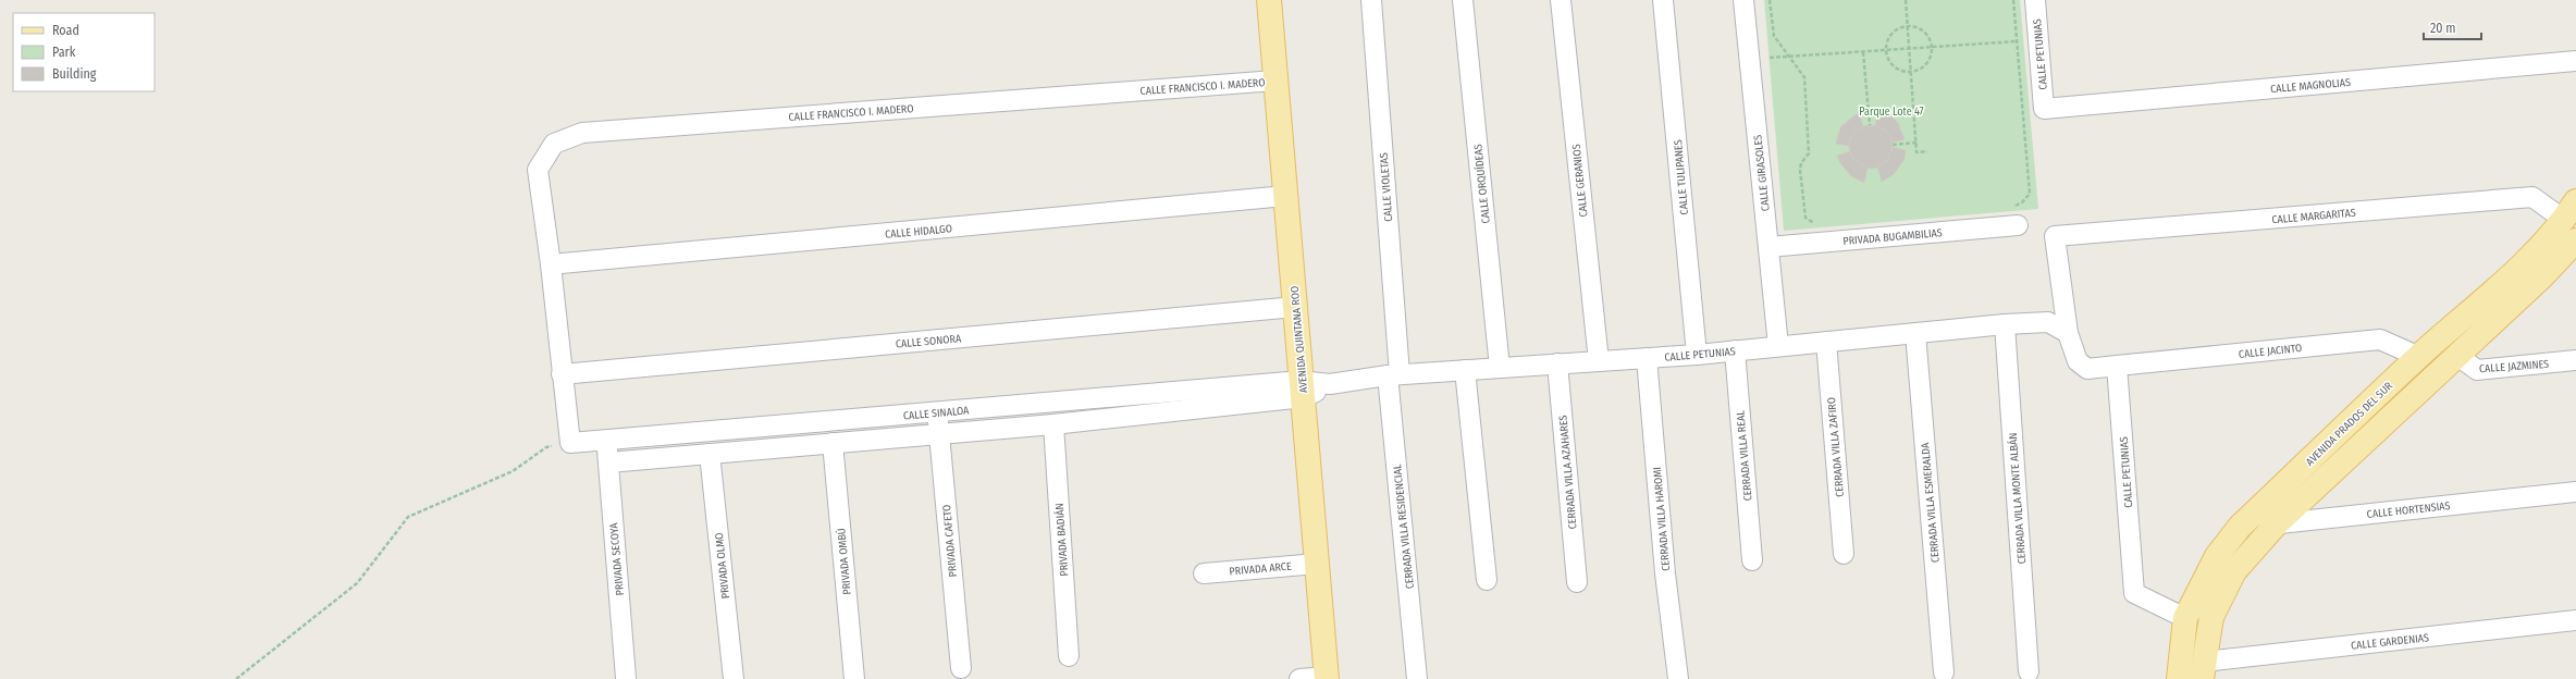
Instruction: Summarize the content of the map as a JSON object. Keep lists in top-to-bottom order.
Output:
{
  "streets": {
    "main road": ["AVENIDA QUINTANA ROO", "AVENIDA PRADOS DEL SUR"],
    "street": [
      "CALLE PETUNIAS",
      "CALLE MAGNOLIAS",
      "CALLE FRANCISCO I. MADERO",
      "CALLE GIRASOLES",
      "CALLE TULIPANES",
      "CALLE GERANIOS",
      "CALLE ORQUÍDEAS",
      "CALLE VIOLETAS",
      "CALLE MARGARITAS",
      "CALLE HIDALGO",
      "PRIVADA BUGAMBILIAS",
      "CALLE SONORA",
      "CALLE JACINTO",
      "CALLE JAZMINES",
      "CALLE SINALOA",
      "CERRADA VILLA ZAFIRO",
      "CERRADA VILLA REAL",
      "CERRADA VILLA AZAHARES",
      "CERRADA VILLA MONTE ALBÁN",
      "CERRADA VILLA ESMERALDA",
      "CALLE HORTENSIAS",
      "CERRADA VILLA HAROMI",
      "CERRADA VILLA RESIDENCIAL",
      "PRIVADA BADIÁN",
      "PRIVADA CAFETO",
      "PRIVADA SECOYA",
      "PRIVADA OMBÚ",
      "PRIVADA OLMO",
      "PRIVADA ARCE",
      "CALLE GARDENIAS"
    ]
  },
  "crossings": [
    ["CALLE PETUNIAS", "CALLE MAGNOLIAS"],
    ["CALLE PETUNIAS", "CALLE GIRASOLES"],
    ["CALLE PETUNIAS", "CALLE TULIPANES"],
    ["CALLE PETUNIAS", "CALLE GERANIOS"],
    ["CALLE PETUNIAS", "CALLE ORQUÍDEAS"],
    ["CALLE PETUNIAS", "CALLE VIOLETAS"],
    ["CALLE PETUNIAS", "CALLE MARGARITAS"],
    ["CALLE PETUNIAS", "AVENIDA QUINTANA ROO"],
    ["CALLE PETUNIAS", "CALLE JACINTO"],
    ["CALLE PETUNIAS", "CALLE SINALOA"],
    ["CALLE PETUNIAS", "AVENIDA PRADOS DEL SUR"],
    ["CALLE PETUNIAS", "CERRADA VILLA ZAFIRO"],
    ["CALLE PETUNIAS", "CERRADA VILLA REAL"],
    ["CALLE PETUNIAS", "CERRADA VILLA AZAHARES"],
    ["CALLE PETUNIAS", "CERRADA VILLA MONTE ALBÁN"],
    ["CALLE PETUNIAS", "CERRADA VILLA ESMERALDA"],
    ["CALLE PETUNIAS", "CERRADA VILLA HAROMI"],
    ["CALLE PETUNIAS", "CERRADA VILLA RESIDENCIAL"],
    ["CALLE FRANCISCO I. MADERO", "CALLE HIDALGO"],
    ["CALLE FRANCISCO I. MADERO", "AVENIDA QUINTANA ROO"],
    ["CALLE FRANCISCO I. MADERO", "CALLE SONORA"],
    ["CALLE FRANCISCO I. MADERO", "CALLE SINALOA"],
    ["CALLE GIRASOLES", "PRIVADA BUGAMBILIAS"],
    ["CALLE VIOLETAS", "CERRADA VILLA RESIDENCIAL"],
    ["CALLE MARGARITAS", "AVENIDA PRADOS DEL SUR"],
    ["CALLE HIDALGO", "AVENIDA QUINTANA ROO"],
    ["AVENIDA QUINTANA ROO", "CALLE SONORA"],
    ["AVENIDA QUINTANA ROO", "CALLE SINALOA"],
    ["AVENIDA QUINTANA ROO", "PRIVADA ARCE"],
    ["CALLE JACINTO", "AVENIDA PRADOS DEL SUR"],
    ["CALLE JAZMINES", "AVENIDA PRADOS DEL SUR"],
    ["CALLE SINALOA", "PRIVADA BADIÁN"],
    ["CALLE SINALOA", "PRIVADA CAFETO"],
    ["CALLE SINALOA", "PRIVADA SECOYA"],
    ["CALLE SINALOA", "PRIVADA OMBÚ"],
    ["CALLE SINALOA", "PRIVADA OLMO"],
    ["AVENIDA PRADOS DEL SUR", "CALLE HORTENSIAS"],
    ["AVENIDA PRADOS DEL SUR", "CALLE GARDENIAS"]
  ],
  "parks": ["Parque Lote 47"],
  "legend": ["Road", "Park", "Building"],
  "scale_bar": "20 m"
}
